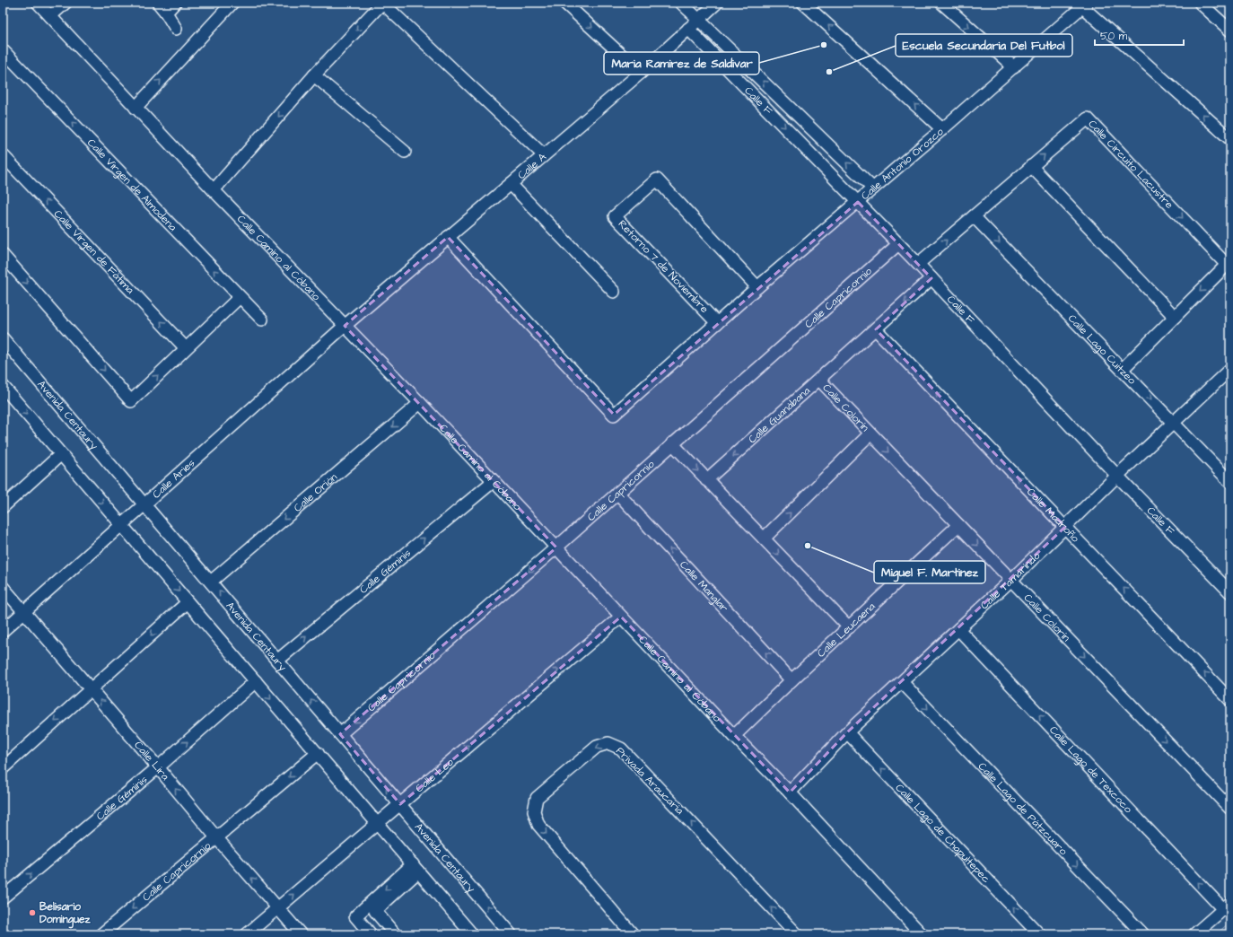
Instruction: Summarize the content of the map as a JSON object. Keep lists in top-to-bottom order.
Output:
{
  "streets": {
    "street": [
      "Calle F",
      "Calle Antonio Orozco",
      "Calle Circuito Lacustre",
      "Calle A",
      "Calle Virgen de Almodena",
      "Calle Virgen de Fátima",
      "Calle Camino al Cóbano",
      "Retorno 7 de Noviembre",
      "Calle Capricornio",
      "Calle Lago Cuitzeo",
      "Calle Colorín",
      "Avenida Centaury",
      "Calle Guanábana",
      "Calle Aries",
      "Calle Orión",
      "Calle Madroño",
      "Calle Géminis",
      "Calle Tamarindo",
      "Calle Manglar",
      "Calle Leucaena",
      "Calle Lira",
      "Calle Lago de Texcoco",
      "Calle Leo",
      "Privada Araucaria",
      "Calle Lago de Pátzcuaro",
      "Calle Lago de Chapultepec"
    ]
  },
  "crossings": [
    ["Calle F", "Calle Antonio Orozco"],
    ["Calle F", "Calle Circuito Lacustre"],
    ["Calle F", "Calle A"],
    ["Calle F", "Calle Capricornio"],
    ["Calle F", "Calle Guanábana"],
    ["Calle F", "Calle Tamarindo"],
    ["Calle Antonio Orozco", "Calle A"],
    ["Calle Antonio Orozco", "Retorno 7 de Noviembre"],
    ["Calle Circuito Lacustre", "Calle Lago Cuitzeo"],
    ["Calle A", "Calle Camino al Cóbano"],
    ["Calle A", "Calle Aries"],
    ["Calle Camino al Cóbano", "Calle Capricornio"],
    ["Calle Camino al Cóbano", "Calle Aries"],
    ["Calle Camino al Cóbano", "Calle Orión"],
    ["Calle Camino al Cóbano", "Calle Géminis"],
    ["Calle Camino al Cóbano", "Calle Tamarindo"],
    ["Calle Camino al Cóbano", "Calle Leucaena"],
    ["Calle Camino al Cóbano", "Calle Leo"],
    ["Calle Capricornio", "Avenida Centaury"],
    ["Calle Capricornio", "Calle Manglar"],
    ["Calle Capricornio", "Calle Lira"],
    ["Calle Lago Cuitzeo", "Calle Tamarindo"],
    ["Calle Colorín", "Calle Guanábana"],
    ["Calle Colorín", "Calle Tamarindo"],
    ["Calle Colorín", "Calle Leucaena"],
    ["Avenida Centaury", "Calle Aries"],
    ["Avenida Centaury", "Calle Orión"],
    ["Avenida Centaury", "Calle Géminis"],
    ["Avenida Centaury", "Calle Leo"],
    ["Calle Guanábana", "Calle Madroño"],
    ["Calle Aries", "Calle Lira"],
    ["Calle Madroño", "Calle Tamarindo"],
    ["Calle Géminis", "Calle Lira"],
    ["Calle Tamarindo", "Calle Lago de Texcoco"],
    ["Calle Tamarindo", "Calle Lago de Pátzcuaro"],
    ["Calle Tamarindo", "Calle Lago de Chapultepec"],
    ["Calle Manglar", "Calle Leucaena"],
    ["Calle Lira", "Calle Leo"]
  ],
  "one_way": [
    "Calle Virgen de Almodena",
    "Calle Virgen de Fátima",
    "Calle Capricornio",
    "Calle Colorín",
    "Calle Orión",
    "Calle Madroño",
    "Calle Lira",
    "Calle Lago de Texcoco",
    "Calle Leo",
    "Calle Lago de Pátzcuaro",
    "Calle Lago de Chapultepec"
  ],
  "places": [
    "Maria Ramirez de Saldivar",
    "Escuela Secundaria Del Futbol",
    "Miguel F. Martinez",
    "Belisario Dominguez"
  ],
  "scale_bar": "50 m"
}
